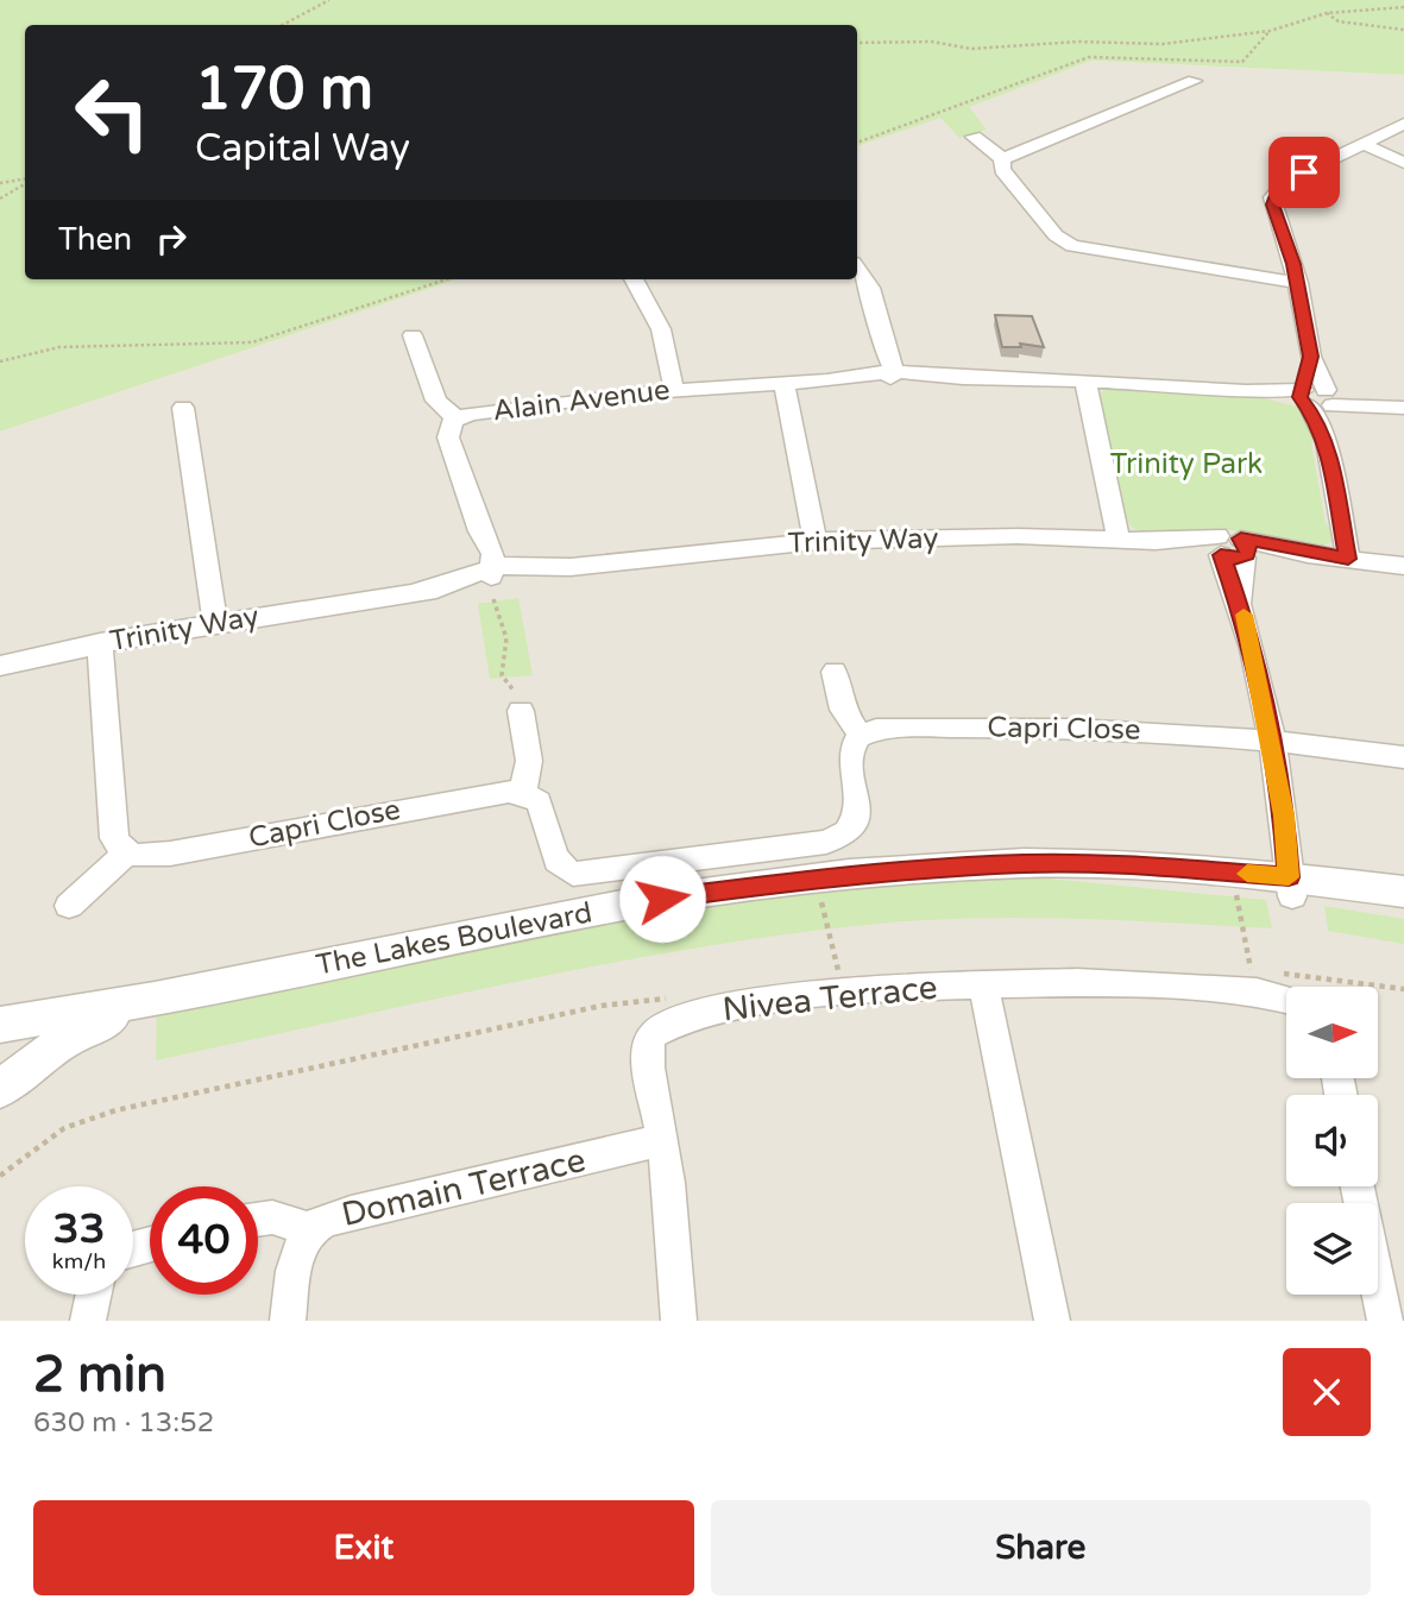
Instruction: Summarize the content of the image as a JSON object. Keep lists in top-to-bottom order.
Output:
{
  "streets": {
    "street": [
      "Alain Avenue",
      "Trinity Way",
      "Capri Close",
      "The Lakes Boulevard",
      "Nivea Terrace",
      "Domain Terrace"
    ]
  },
  "crossings": [
    ["Alain Avenue", "Trinity Way"],
    ["Nivea Terrace", "Domain Terrace"]
  ],
  "parks": ["Trinity Park"],
  "north": "right",
  "page": {
    "turn": ["170 m", "Capital Way"],
    "then": "Then",
    "speed": "33 km/h",
    "limit": "40",
    "heading": ["2 min", "630 m · 13:52"],
    "buttons": ["Exit", "Share"]
  }
}
